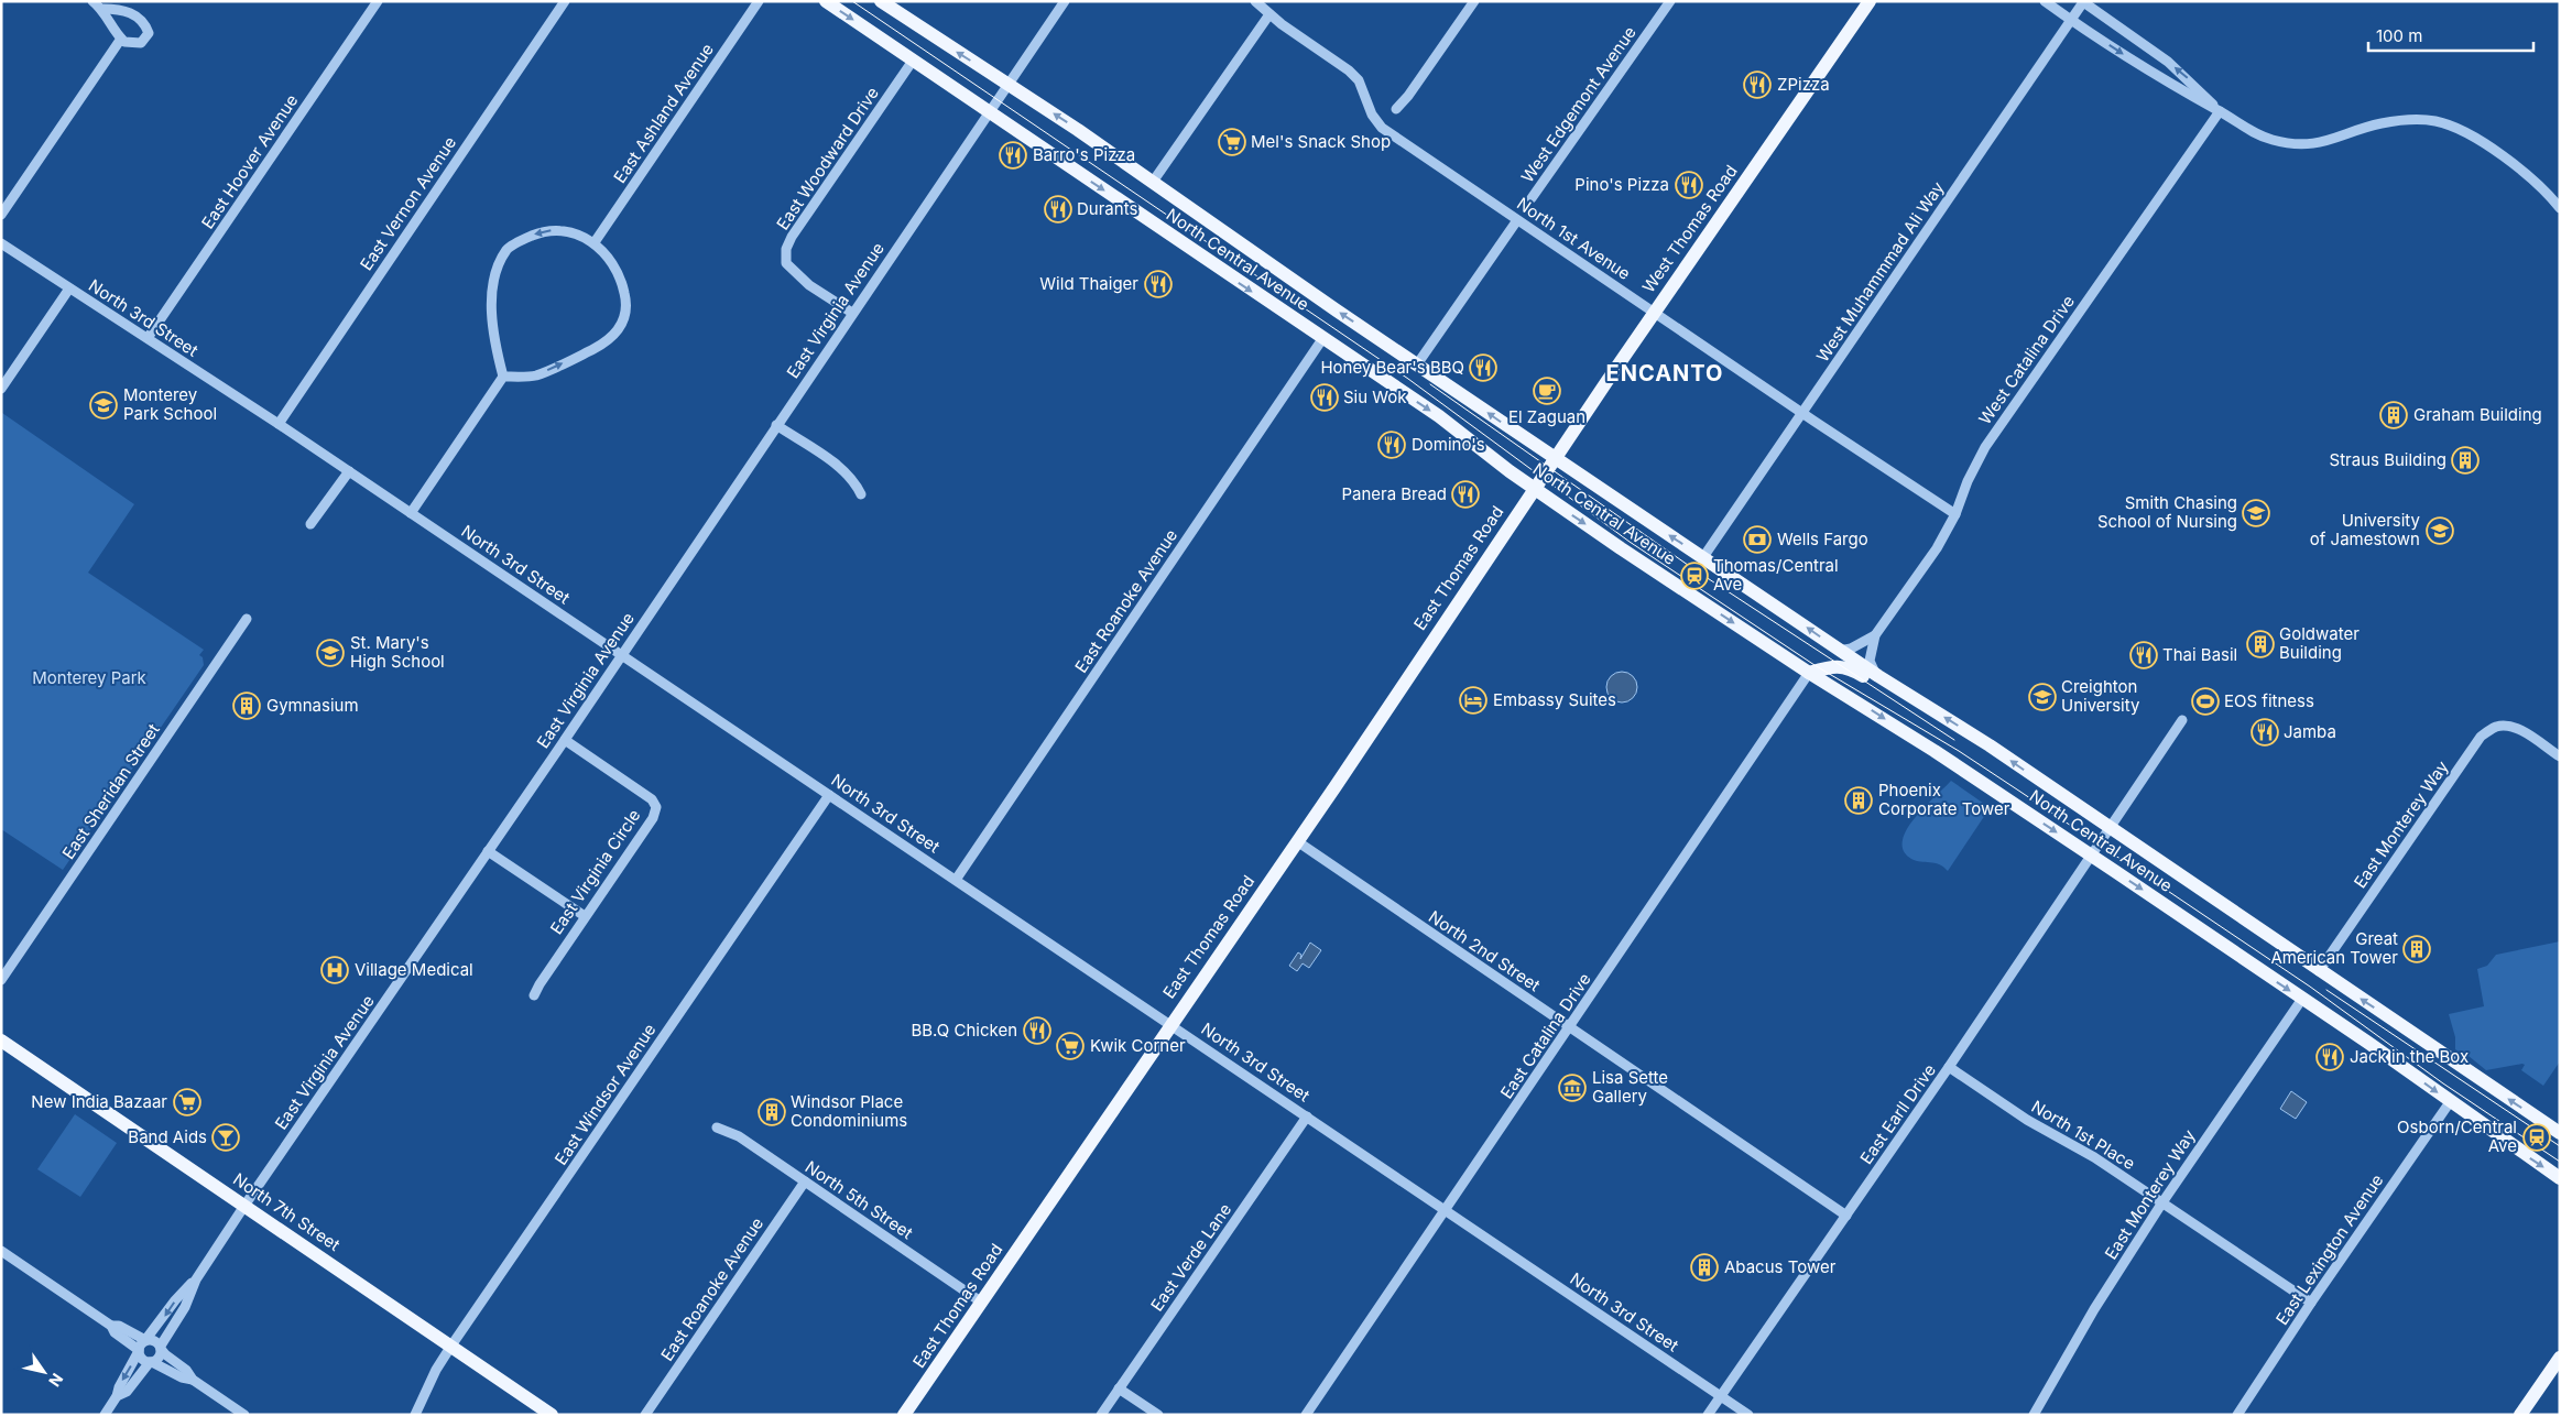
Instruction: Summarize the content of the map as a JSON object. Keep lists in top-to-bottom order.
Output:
{
  "streets": {
    "main road": [
      "West Thomas Road",
      "North Central Avenue",
      "East Thomas Road",
      "North 7th Street"
    ],
    "street": [
      "West Edgemont Avenue",
      "East Ashland Avenue",
      "East Woodward Drive",
      "East Hoover Avenue",
      "East Vernon Avenue",
      "North 1st Avenue",
      "West Muhammmad Ali Way",
      "East Virginia Avenue",
      "North 3rd Street",
      "West Catalina Drive",
      "East Roanoke Avenue",
      "East Sheridan Street",
      "East Monterey Way",
      "East Virginia Circle",
      "North 2nd Street",
      "East Catalina Drive",
      "East Windsor Avenue",
      "East Earll Drive",
      "North 1st Place",
      "North 5th Street",
      "East Lexington Avenue",
      "East Verde Lane"
    ]
  },
  "crossings": [
    ["East Woodward Drive", "North Central Avenue"],
    ["East Woodward Drive", "East Virginia Avenue"],
    ["East Hoover Avenue", "North 3rd Street"],
    ["East Vernon Avenue", "North 3rd Street"],
    ["West Thomas Road", "North 1st Avenue"],
    ["West Thomas Road", "North Central Avenue"],
    ["West Thomas Road", "East Thomas Road"],
    ["North 1st Avenue", "West Muhammmad Ali Way"],
    ["North 1st Avenue", "West Catalina Drive"],
    ["North Central Avenue", "West Muhammmad Ali Way"],
    ["North Central Avenue", "East Virginia Avenue"],
    ["North Central Avenue", "West Catalina Drive"],
    ["North Central Avenue", "East Thomas Road"],
    ["North Central Avenue", "East Roanoke Avenue"],
    ["North Central Avenue", "East Monterey Way"],
    ["North Central Avenue", "East Catalina Drive"],
    ["North Central Avenue", "East Earll Drive"],
    ["North Central Avenue", "East Lexington Avenue"],
    ["East Virginia Avenue", "North 3rd Street"],
    ["East Virginia Avenue", "East Virginia Circle"],
    ["East Virginia Avenue", "North 7th Street"],
    ["North 3rd Street", "East Thomas Road"],
    ["North 3rd Street", "East Roanoke Avenue"],
    ["North 3rd Street", "East Catalina Drive"],
    ["North 3rd Street", "East Windsor Avenue"],
    ["North 3rd Street", "East Earll Drive"],
    ["North 3rd Street", "East Verde Lane"],
    ["East Thomas Road", "North 2nd Street"],
    ["East Thomas Road", "North 5th Street"],
    ["East Roanoke Avenue", "North 5th Street"],
    ["East Monterey Way", "North 1st Place"],
    ["North 2nd Street", "East Catalina Drive"],
    ["North 2nd Street", "East Earll Drive"],
    ["East Windsor Avenue", "North 7th Street"],
    ["East Earll Drive", "North 1st Place"],
    ["North 1st Place", "East Lexington Avenue"]
  ],
  "districts": ["ENCANTO"],
  "parks": ["Monterey Park"],
  "places": {
    "restaurant": [
      "ZPizza",
      "Barro's Pizza",
      "Pino's Pizza",
      "Durants",
      "Wild Thaiger",
      "Honey Bear's BBQ",
      "Siu Wok",
      "Domino's",
      "Panera Bread",
      "Thai Basil",
      "Jamba",
      "BB.Q Chicken",
      "Jack in the Box"
    ],
    "supermarket": ["Mel's Snack Shop", "Kwik Corner", "New India Bazaar"],
    "cafe": ["El Zaguan"],
    "school or university": [
      "Monterey Park School",
      "Smith Chasing School of Nursing",
      "University of Jamestown",
      "St. Mary's High School",
      "Creighton University"
    ],
    "building": [
      "Graham Building",
      "Straus Building",
      "Goldwater Building",
      "Gymnasium",
      "Phoenix Corporate Tower",
      "Great American Tower",
      "Windsor Place Condominiums",
      "Abacus Tower"
    ],
    "bank": ["Wells Fargo"],
    "station": ["Thomas/Central Ave", "Osborn/Central Ave"],
    "hotel": ["Embassy Suites"],
    "sports": ["EOS fitness"],
    "hospital": ["Village Medical"],
    "museum": ["Lisa Sette Gallery"],
    "bar": ["Band Aids"]
  },
  "scale_bar": "100 m",
  "north": "bottom right"
}
